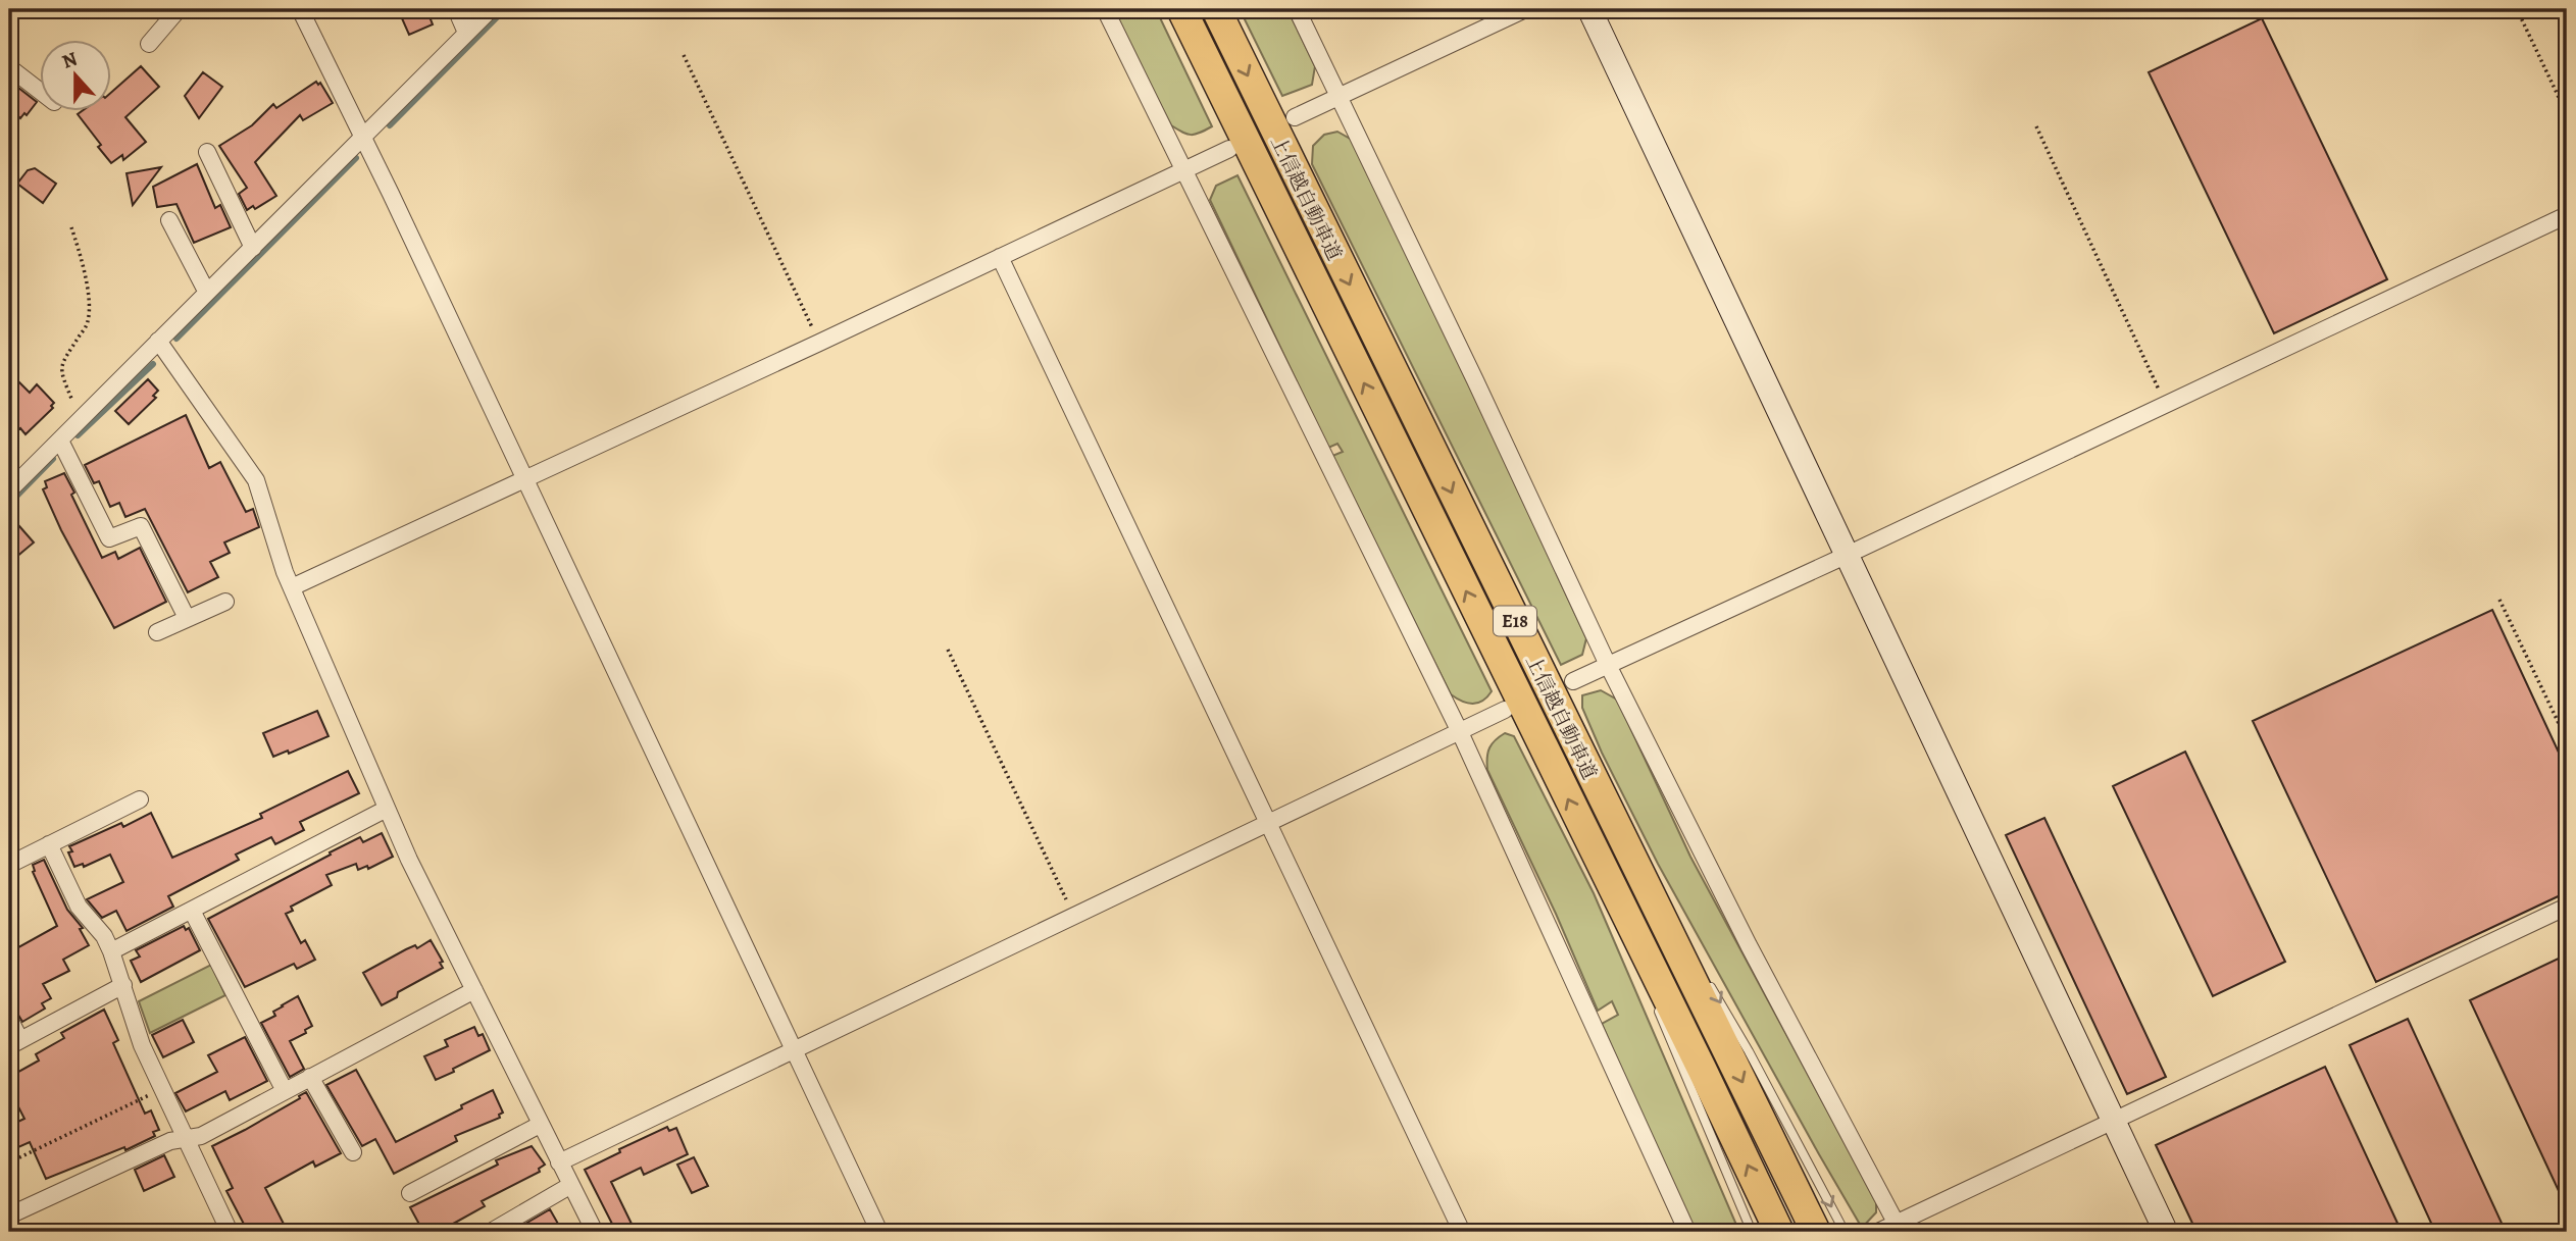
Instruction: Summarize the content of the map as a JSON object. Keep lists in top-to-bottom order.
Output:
{
  "streets": {
    "highway": ["上信越自動車道", "E18"]
  },
  "north": "top"
}
